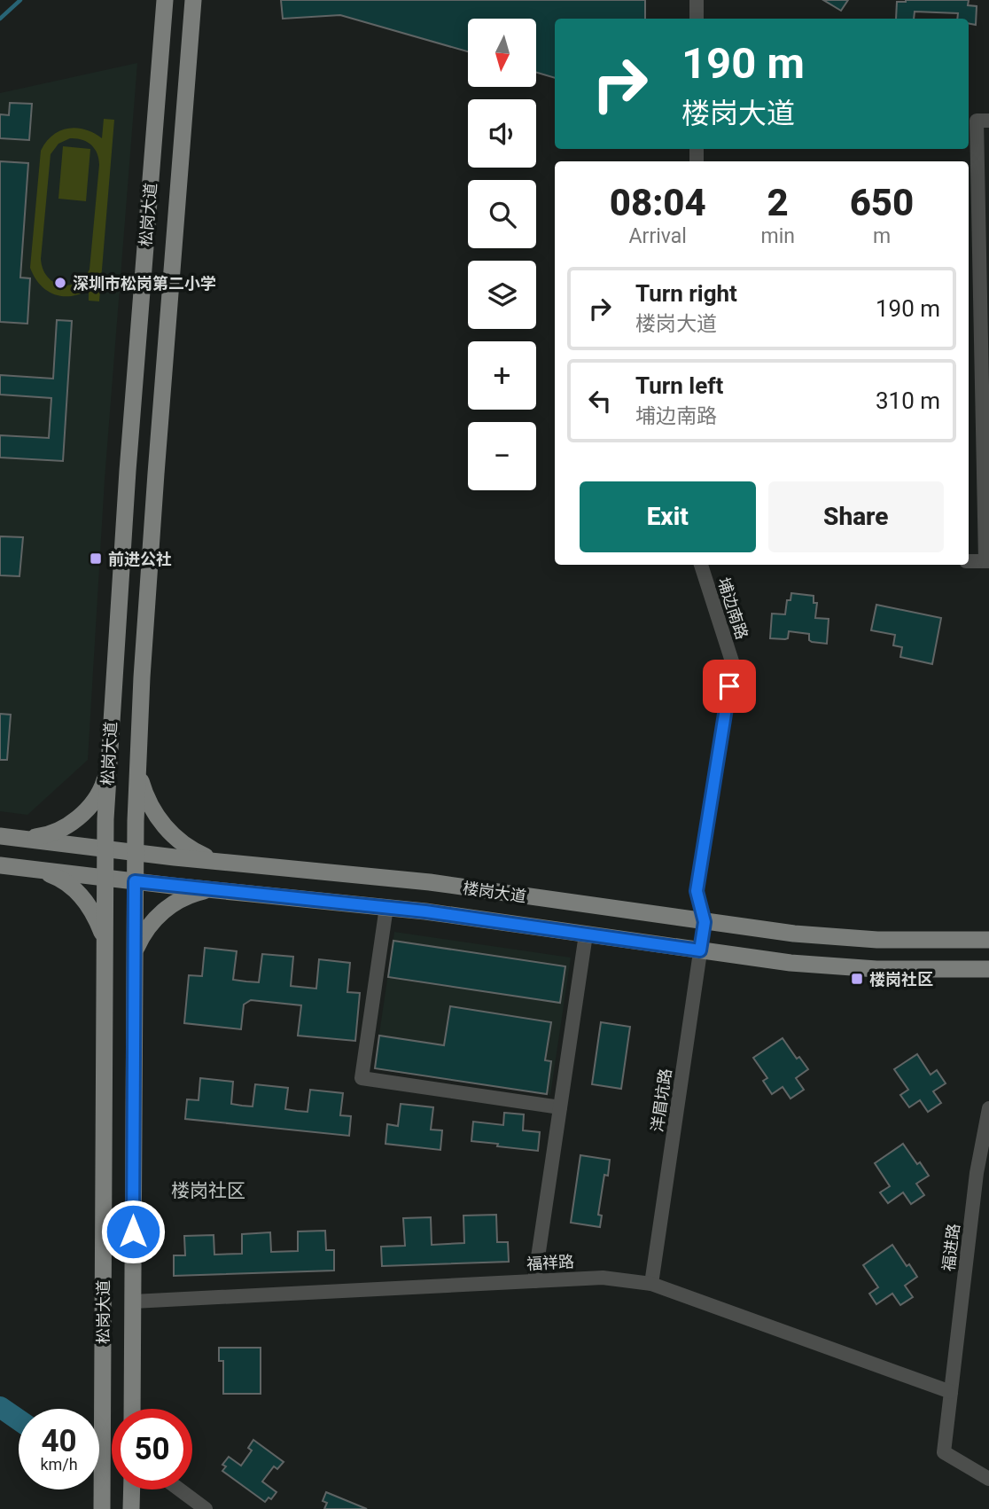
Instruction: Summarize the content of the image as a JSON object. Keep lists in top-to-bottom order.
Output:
{
  "streets": {
    "main road": ["松岗大道", "楼岗大道"],
    "street": [
      "埔边南路",
      "洋眉坑路",
      "福进路",
      "福祥路"
    ]
  },
  "crossings": [
    ["松岗大道", "楼岗大道"],
    ["松岗大道", "福祥路"],
    ["埔边南路", "楼岗大道"],
    ["埔边南路", "洋眉坑路"],
    ["楼岗大道", "洋眉坑路"],
    ["洋眉坑路", "福祥路"],
    ["福进路", "福祥路"]
  ],
  "districts": ["楼岗社区"],
  "places": {
    "other": ["深圳市松岗第二小学"],
    "transit": ["前进公社", "楼岗社区"]
  },
  "north": "bottom",
  "page": {
    "map_buttons": ["+", "−"],
    "turn": ["190 m", "楼岗大道"],
    "eta": [
      "08:04",
      "Arrival",
      "2",
      "min",
      "650",
      "m"
    ],
    "list": [
      {
        "name": "Turn right",
        "note": "楼岗大道",
        "value": "190 m"
      },
      {
        "name": "Turn left",
        "note": "埔边南路",
        "value": "310 m"
      }
    ],
    "buttons": ["Exit", "Share"],
    "speed": "40 km/h",
    "limit": "50"
  }
}
